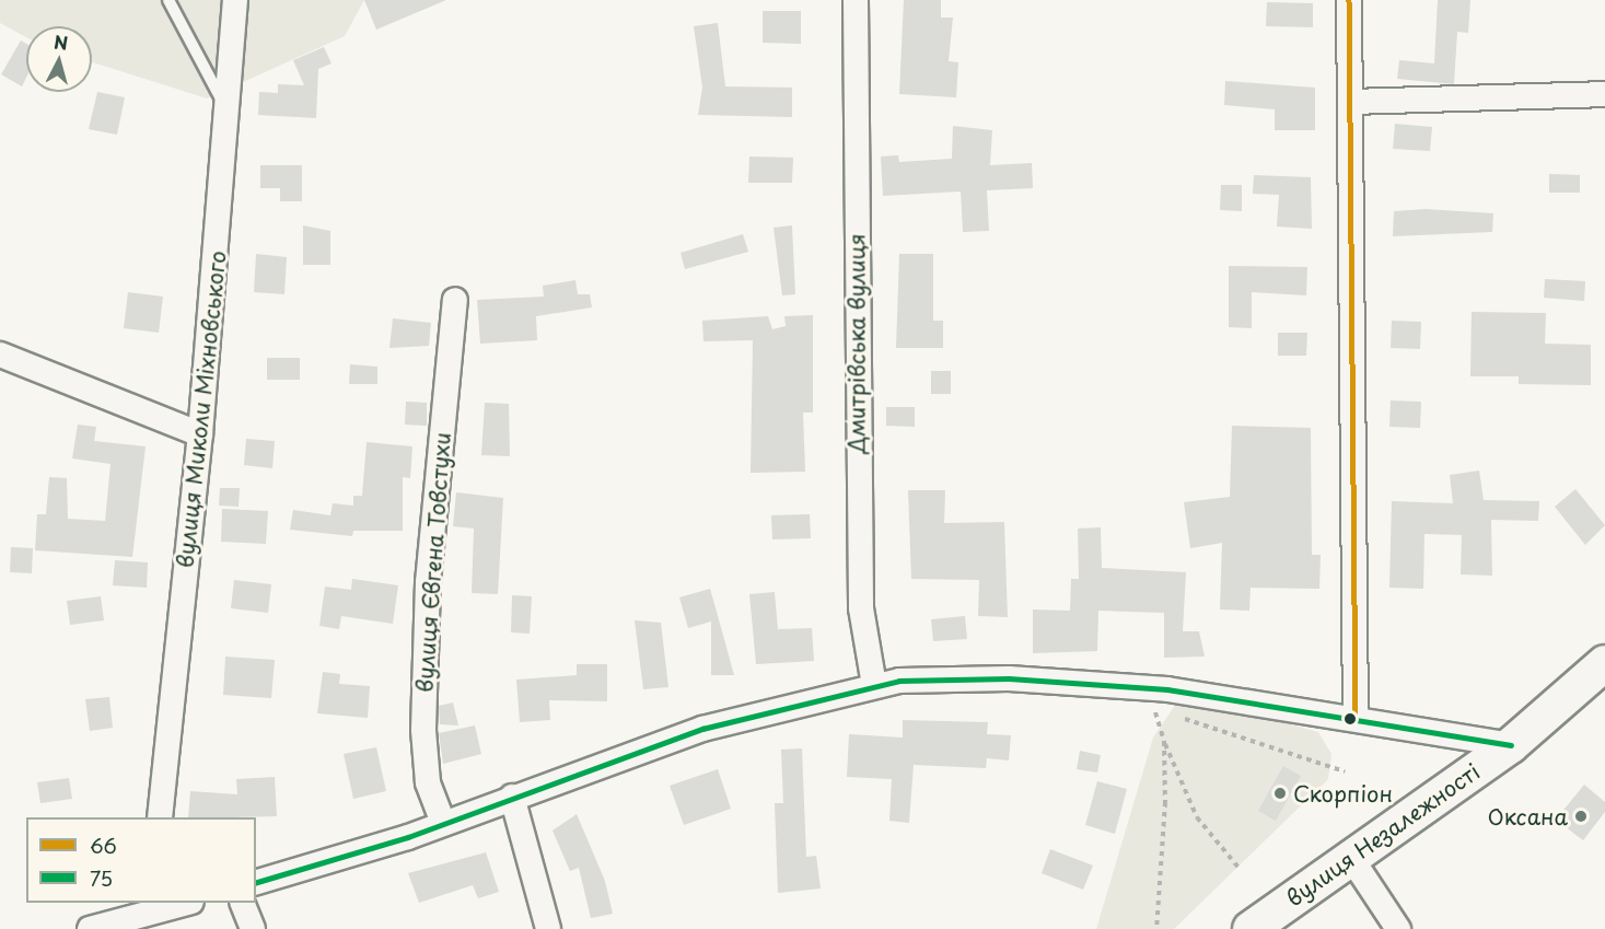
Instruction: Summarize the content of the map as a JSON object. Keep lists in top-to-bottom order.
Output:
{
  "streets": {
    "main road": ["вулиця Незалежності"],
    "street": ["Дмитрівська вулиця", "вулиця Миколи Міхновського", "вулиця Євгена Товстухи"]
  },
  "places": ["Скорпіон", "Оксана"],
  "lines": ["transit line 66", "transit line 75"],
  "legend": ["66", "75"],
  "north": "top"
}
